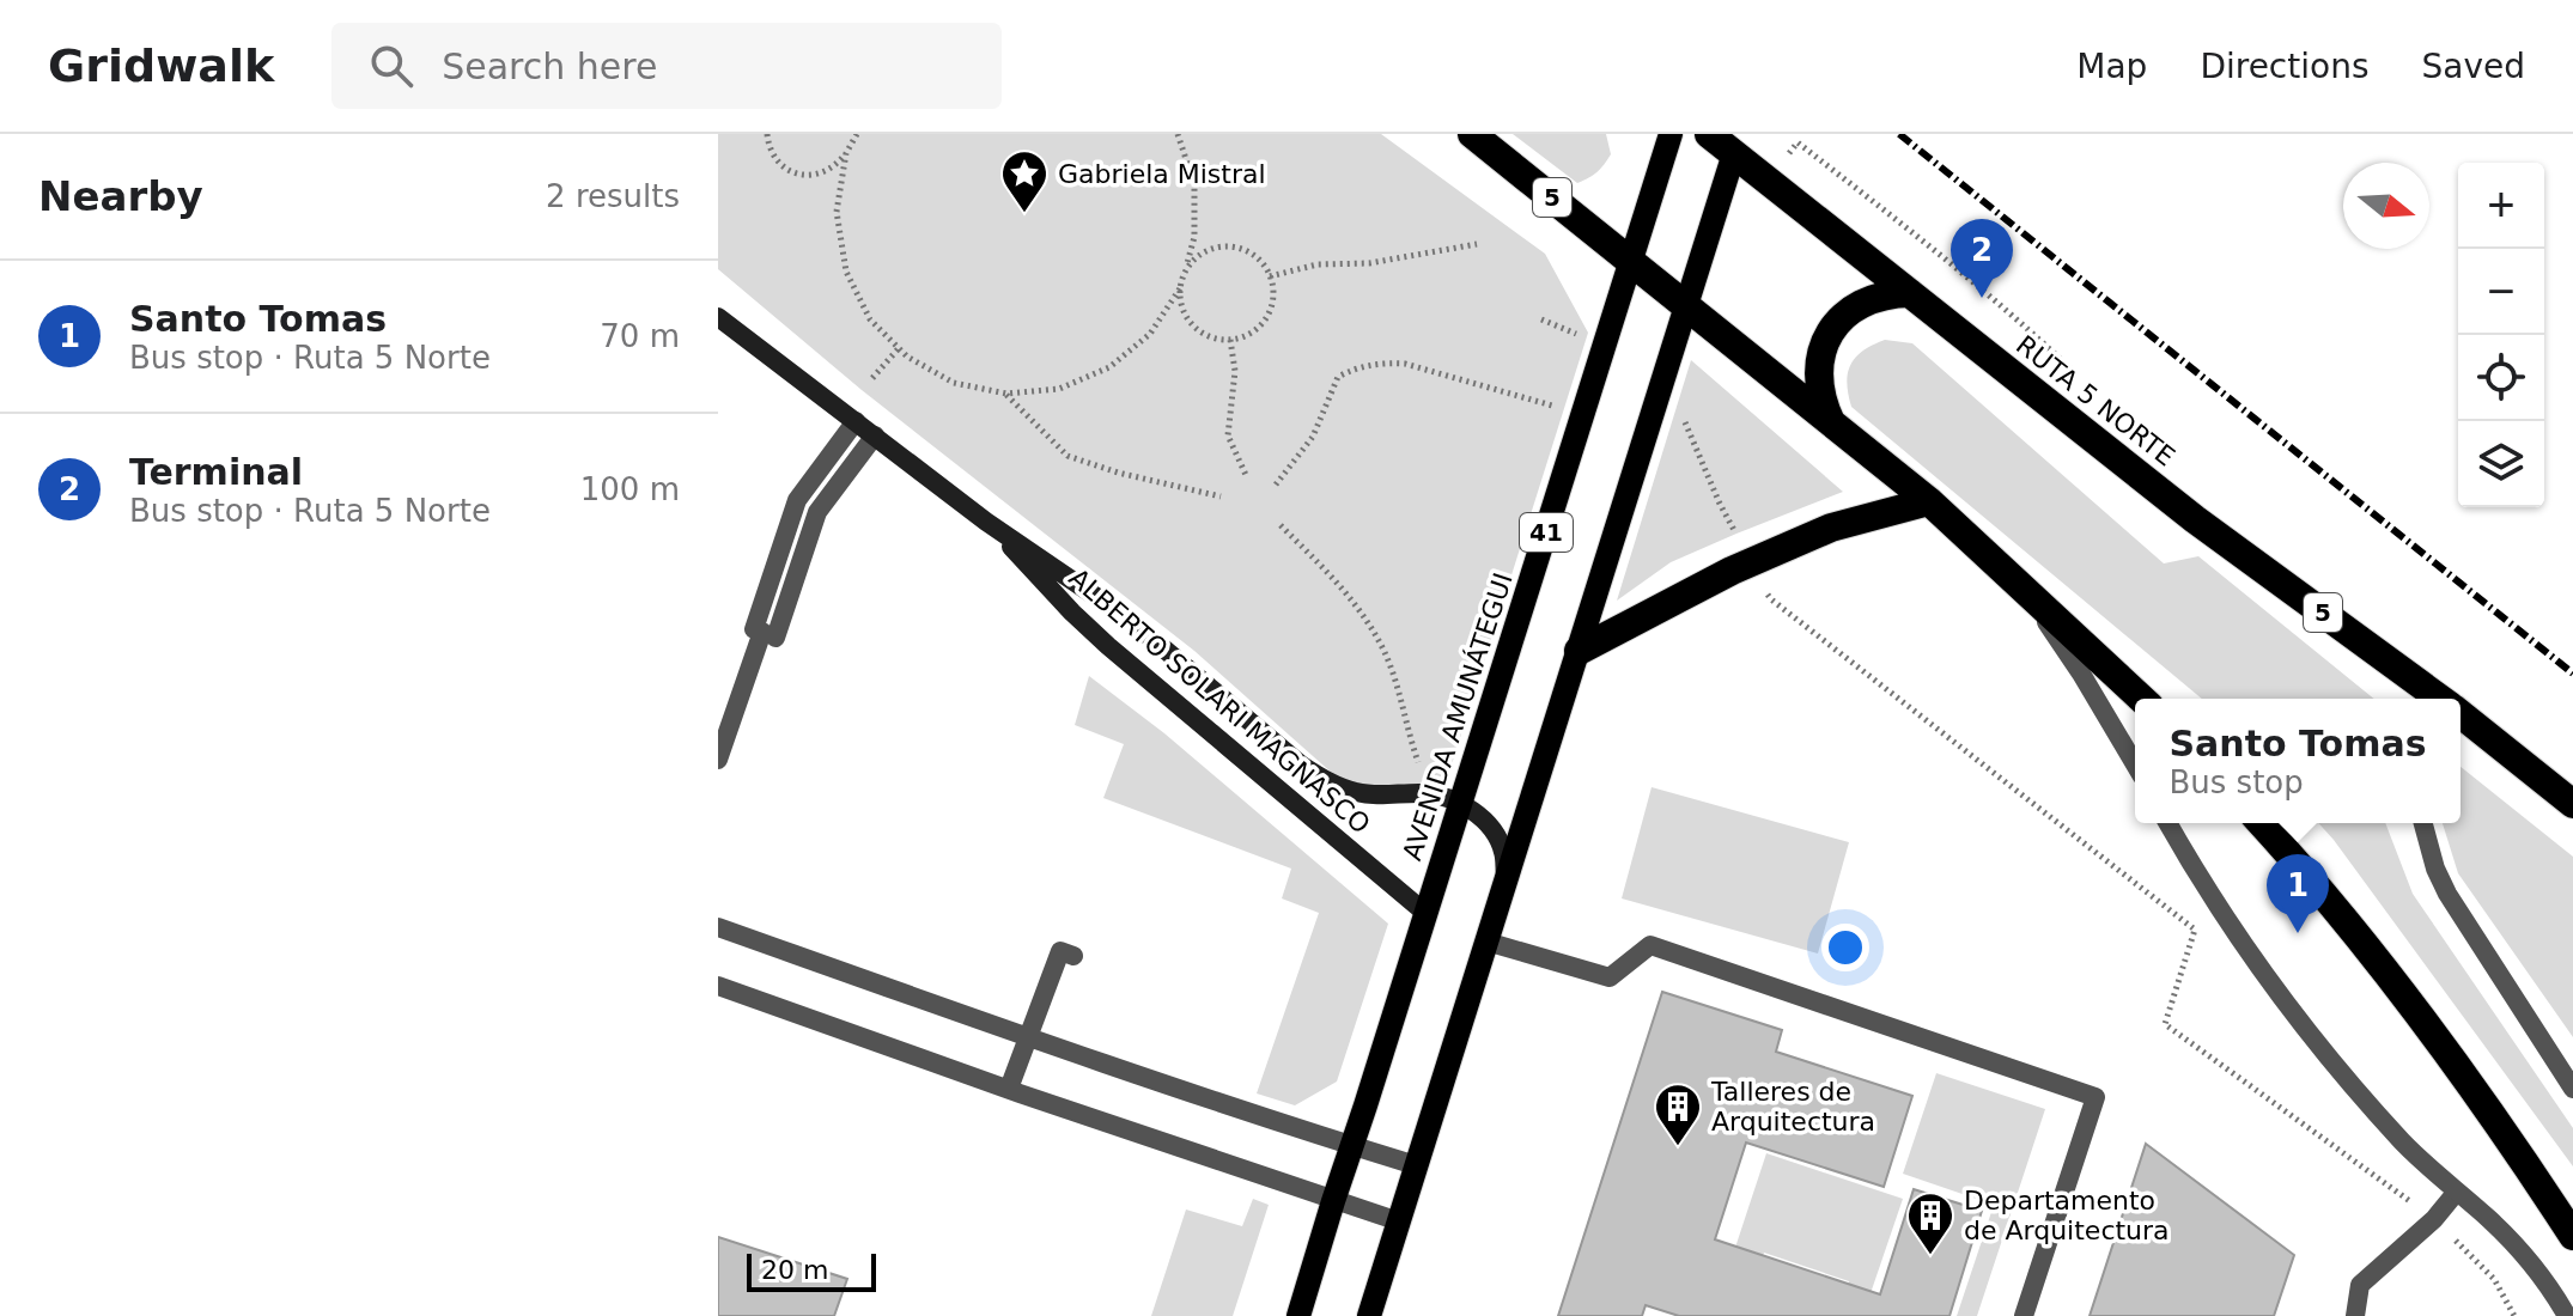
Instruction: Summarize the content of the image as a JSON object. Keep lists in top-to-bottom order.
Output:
{
  "streets": {
    "highway": ["5", "RUTA 5 NORTE"],
    "main road": ["41", "AVENIDA AMUNÁTEGUI"],
    "street": ["ALBERTO SOLARI MAGNASCO"]
  },
  "crossings": [
    ["5", "41"],
    ["5", "AVENIDA AMUNÁTEGUI"],
    ["RUTA 5 NORTE", "41"],
    ["ALBERTO SOLARI MAGNASCO", "AVENIDA AMUNÁTEGUI"]
  ],
  "places": {
    "place": ["Gabriela Mistral"],
    "building": ["Talleres de Arquitectura", "Departamento de Arquitectura"]
  },
  "scale_bar": "20 m",
  "north": "right",
  "page": {
    "header": "Gridwalk",
    "search": "Search here",
    "nav": ["Map", "Directions", "Saved"],
    "heading": ["Nearby", "2 results"],
    "map_buttons": ["+", "−"],
    "pins": ["2", "1"],
    "list": [
      {
        "mark": "1",
        "name": "Santo Tomas",
        "note": "Bus stop · Ruta 5 Norte",
        "value": "70 m"
      },
      {
        "mark": "2",
        "name": "Terminal",
        "note": "Bus stop · Ruta 5 Norte",
        "value": "100 m"
      }
    ],
    "popup": ["Santo Tomas", "Bus stop"],
    "scale": "20 m"
  }
}
